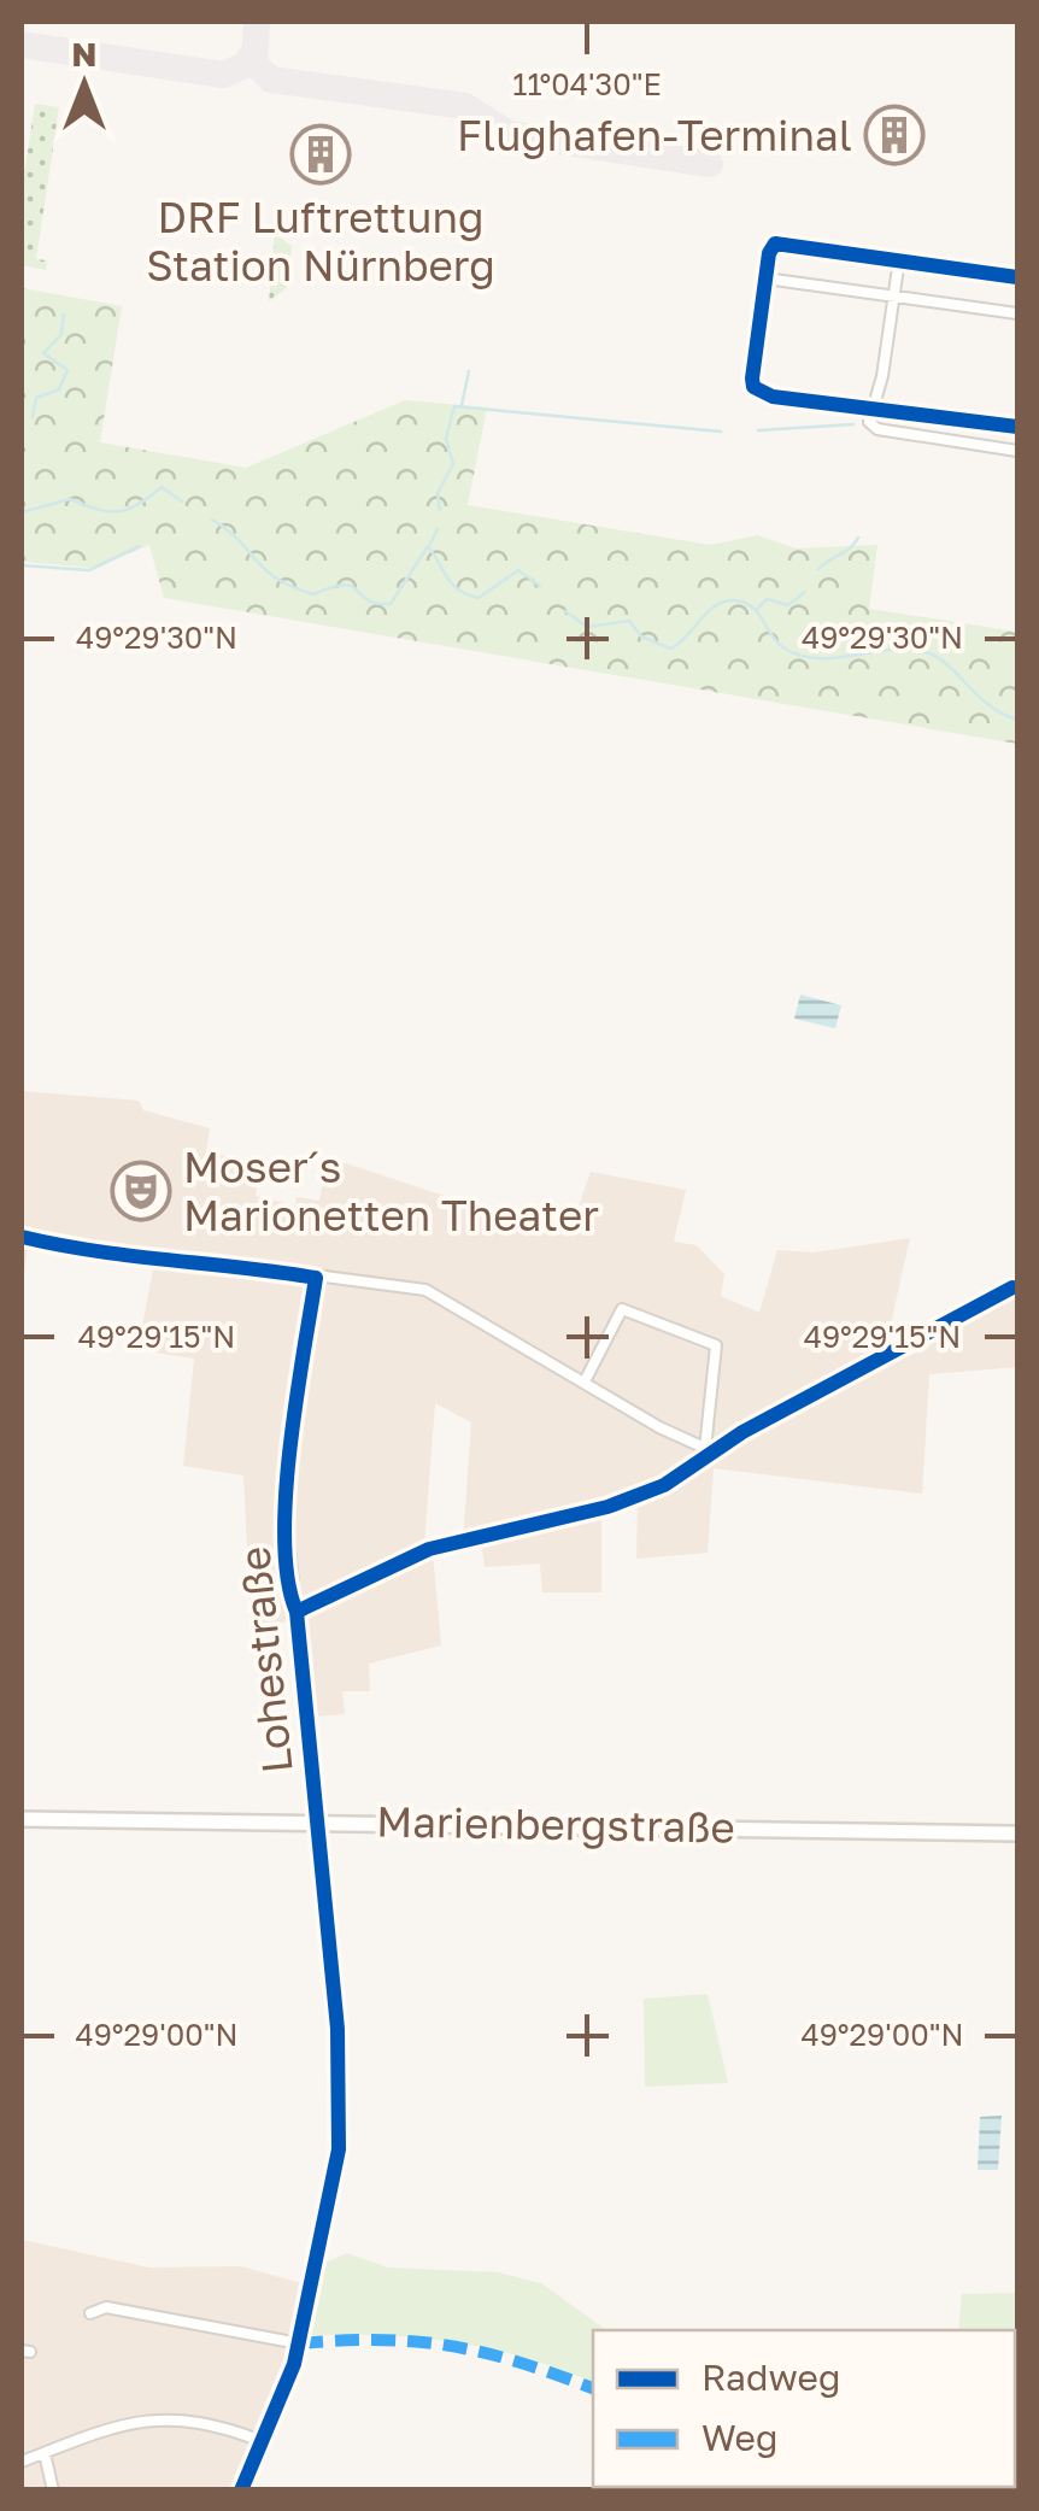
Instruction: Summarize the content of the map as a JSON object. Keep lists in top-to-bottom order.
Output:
{
  "streets": {
    "main road": ["Marienbergstraße"],
    "street": ["Lohestraße"]
  },
  "crossings": [
    ["Lohestraße", "Marienbergstraße"]
  ],
  "places": {
    "building": ["Flughafen-Terminal", "DRF Luftrettung Station Nürnberg"],
    "theatre": ["Moser´s Marionetten Theater"]
  },
  "legend": ["Radweg", "Weg"],
  "north": "top",
  "coordinates": [
    "11°04'30\"E",
    "49°29'30\"N",
    "49°29'15\"N",
    "49°29'00\"N"
  ]
}
